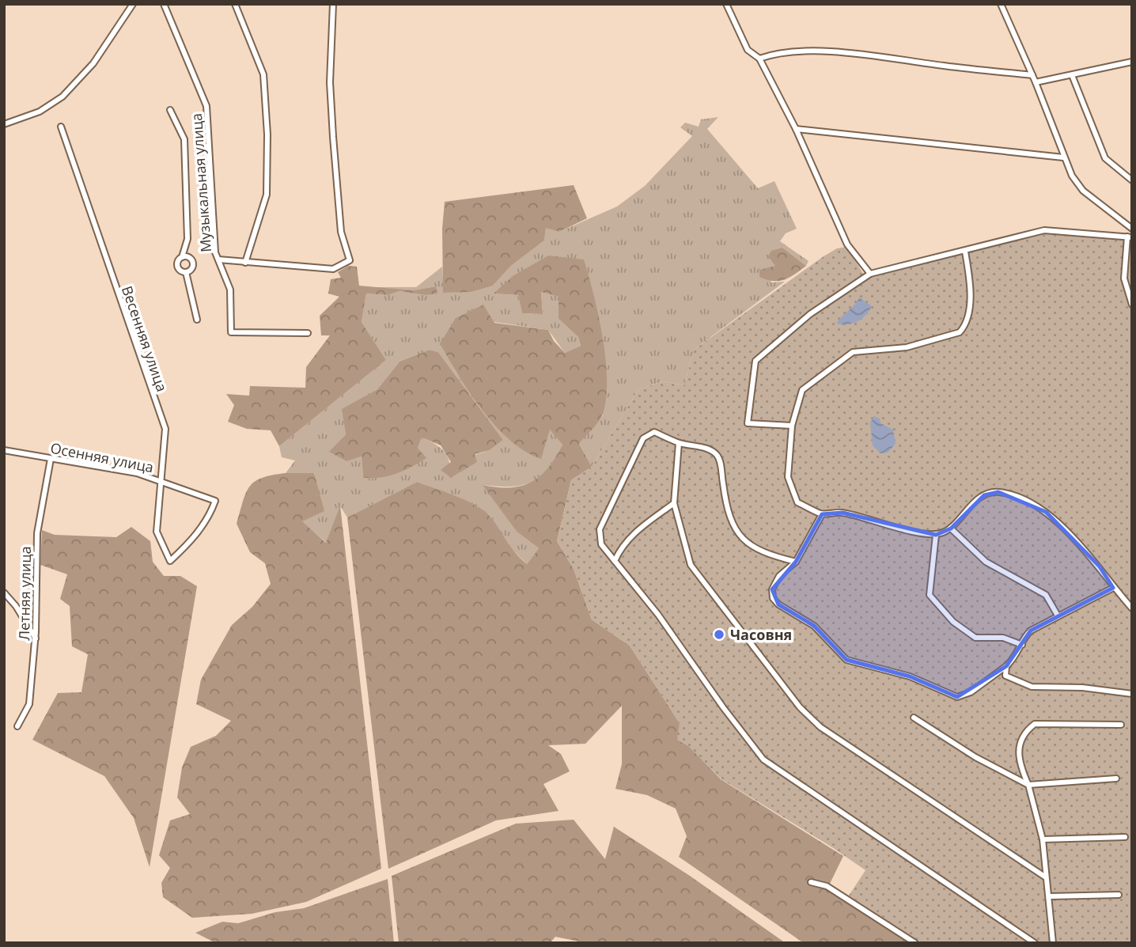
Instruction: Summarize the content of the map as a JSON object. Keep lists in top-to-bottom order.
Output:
{
  "streets": {
    "street": [
      "Музыкальная улица",
      "Весенняя улица",
      "Осенняя улица",
      "Летняя улица"
    ]
  },
  "crossings": [
    ["Весенняя улица", "Осенняя улица"],
    ["Осенняя улица", "Летняя улица"]
  ],
  "places": ["Часовня"]
}
